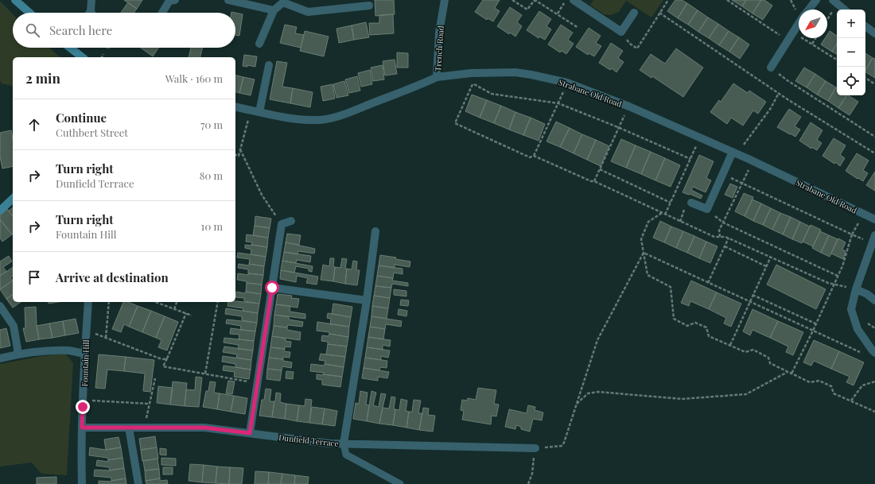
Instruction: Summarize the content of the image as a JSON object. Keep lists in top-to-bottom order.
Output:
{
  "streets": {
    "street": [
      "Trench Road",
      "Strabane Old Road",
      "Fountain Hill",
      "Dunfield Terrace"
    ]
  },
  "crossings": [
    ["Trench Road", "Strabane Old Road"],
    ["Fountain Hill", "Dunfield Terrace"]
  ],
  "north": "bottom left",
  "page": {
    "map_buttons": ["+", "−"],
    "search": "Search here",
    "heading": ["2 min", "Walk · 160 m"],
    "list": [
      ["Continue", "Cuthbert Street", "70 m"],
      ["Turn right", "Dunfield Terrace", "80 m"],
      ["Turn right", "Fountain Hill", "10 m"],
      "Arrive at destination"
    ]
  }
}
